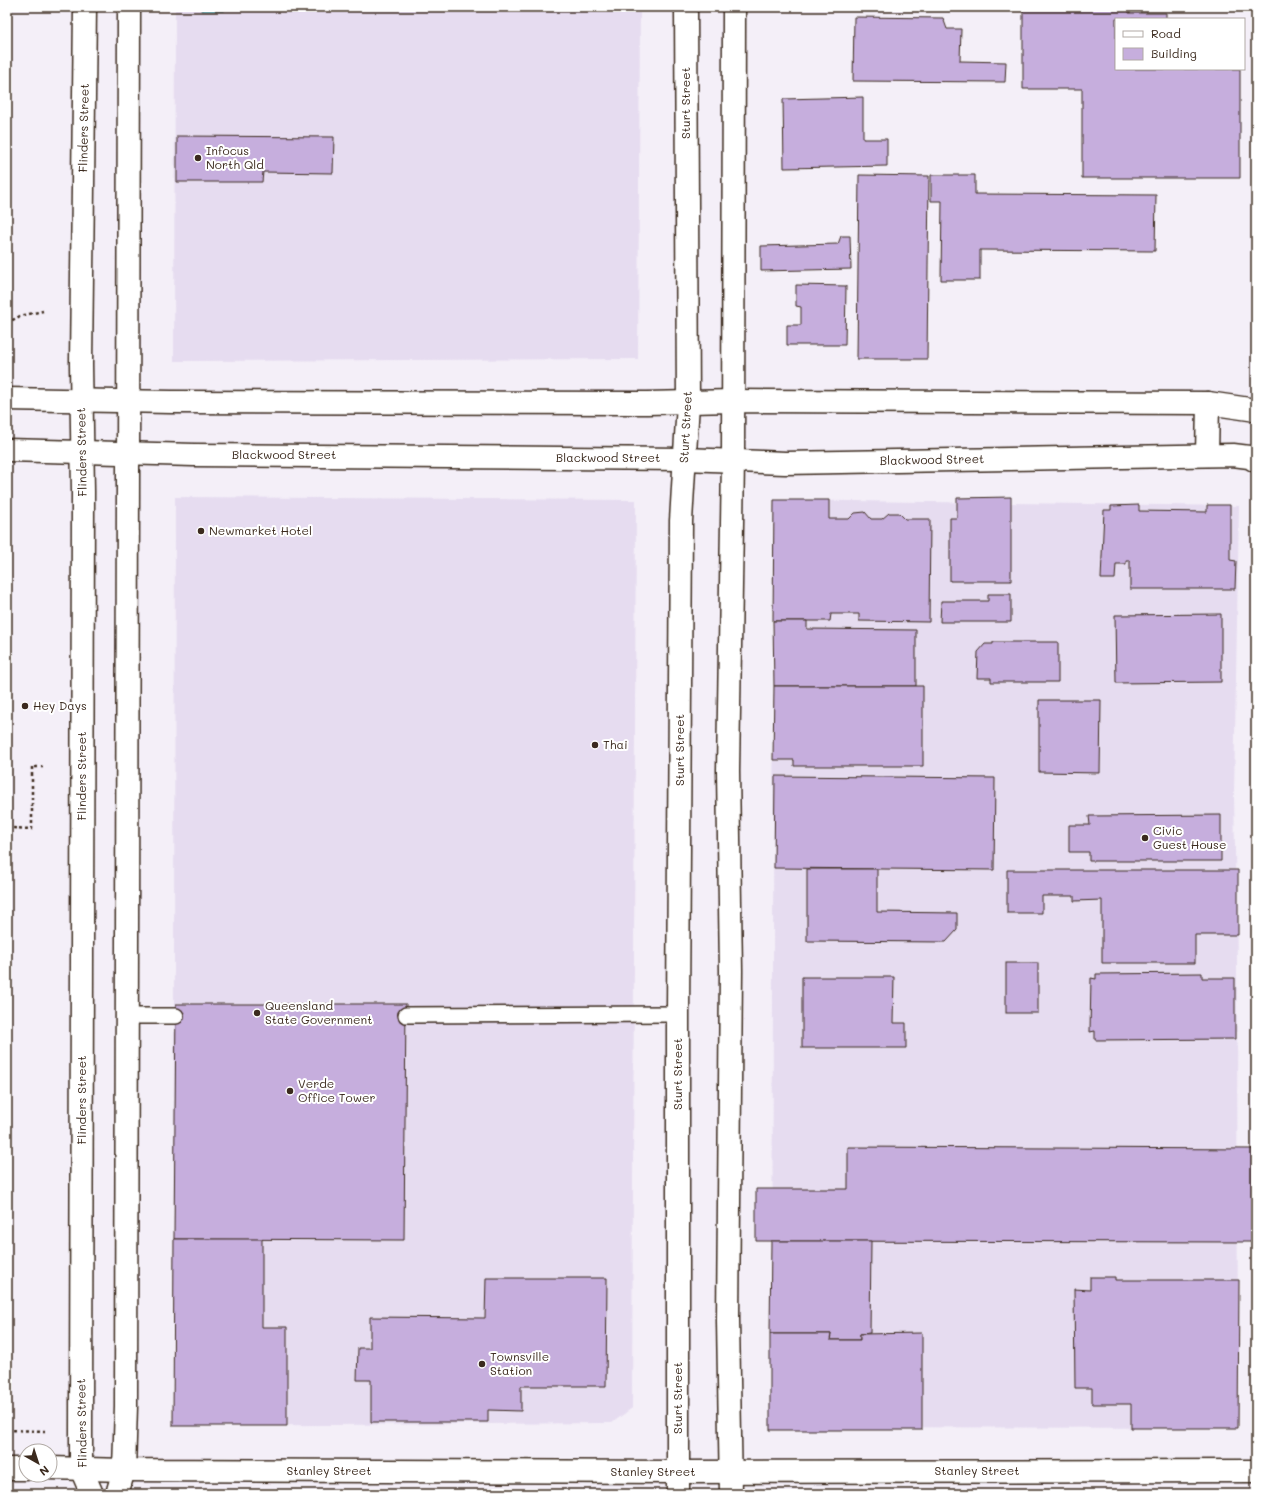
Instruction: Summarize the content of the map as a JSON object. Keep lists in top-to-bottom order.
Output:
{
  "streets": {
    "main road": [
      "Sturt Street",
      "Flinders Street",
      "Blackwood Street",
      "Stanley Street"
    ]
  },
  "crossings": [
    ["Sturt Street", "Blackwood Street"],
    ["Sturt Street", "Stanley Street"],
    ["Flinders Street", "Blackwood Street"],
    ["Flinders Street", "Stanley Street"]
  ],
  "places": [
    "Infocus North Qld",
    "Newmarket Hotel",
    "Hey Days",
    "Thai",
    "Civic Guest House",
    "Queensland State Government",
    "Verde Office Tower",
    "Townsville Station"
  ],
  "legend": ["Road", "Building"],
  "north": "bottom right"
}
